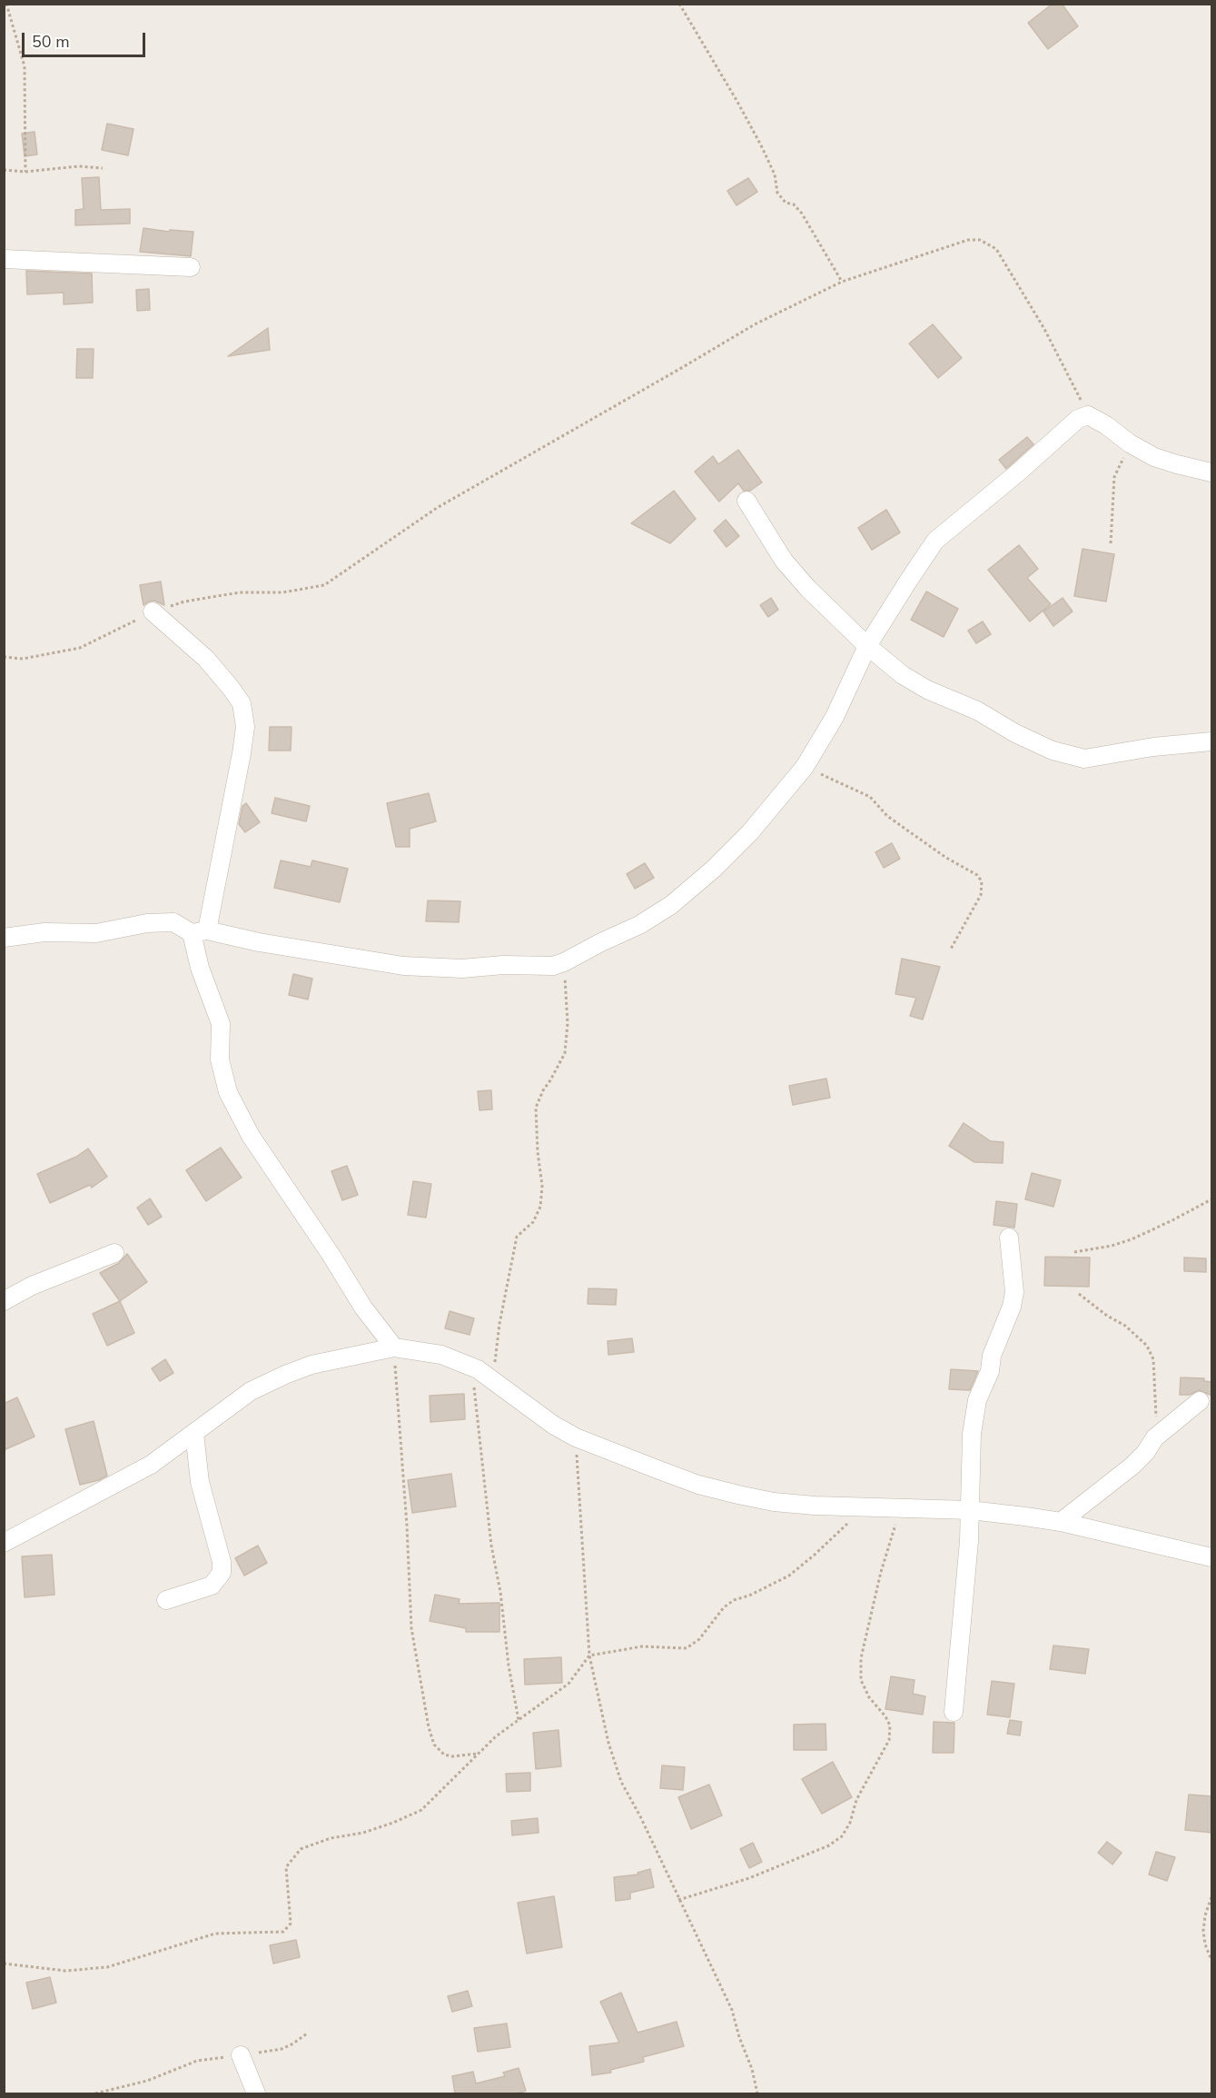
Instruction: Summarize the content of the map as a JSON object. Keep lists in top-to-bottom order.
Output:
{
  "scale_bar": "50 m"
}
